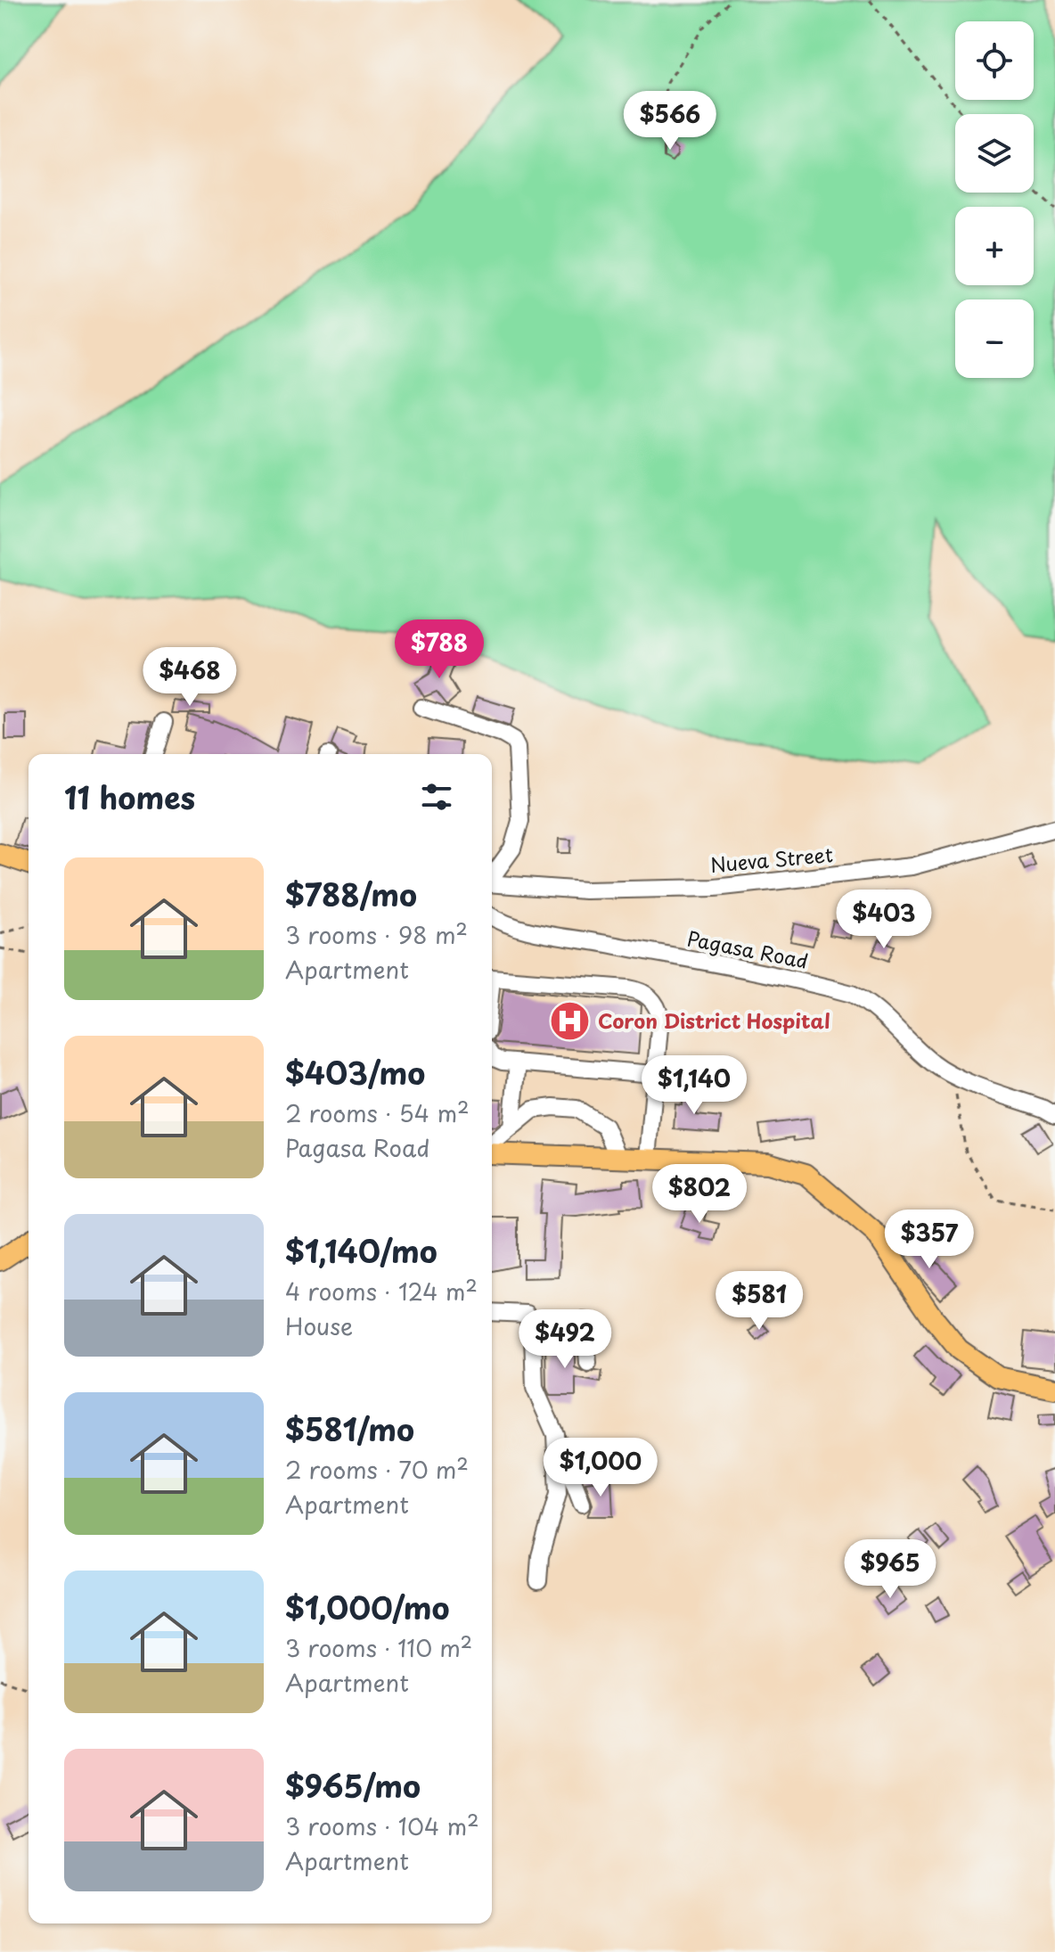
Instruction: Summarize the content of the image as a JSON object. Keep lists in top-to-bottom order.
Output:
{
  "streets": {
    "street": ["Nueva Street", "Pagasa Road"]
  },
  "places": {
    "hospital": ["Coron District Hospital"]
  },
  "page": {
    "map_buttons": ["+", "−"],
    "price": [
      "$566",
      "$788",
      "$468",
      "$403",
      "$1,140",
      "$802",
      "$357",
      "$581",
      "$492",
      "$1,000",
      "$965"
    ],
    "heading": "11 homes",
    "list": [
      {
        "name": "$788/mo",
        "note": "3 rooms · 98 m² · Apartment"
      },
      {
        "name": "$403/mo",
        "note": "2 rooms · 54 m² · Pagasa Road"
      },
      {
        "name": "$1,140/mo",
        "note": "4 rooms · 124 m² · House"
      },
      {
        "name": "$581/mo",
        "note": "2 rooms · 70 m² · Apartment"
      },
      {
        "name": "$1,000/mo",
        "note": "3 rooms · 110 m² · Apartment"
      },
      {
        "name": "$965/mo",
        "note": "3 rooms · 104 m² · Apartment"
      }
    ]
  }
}
